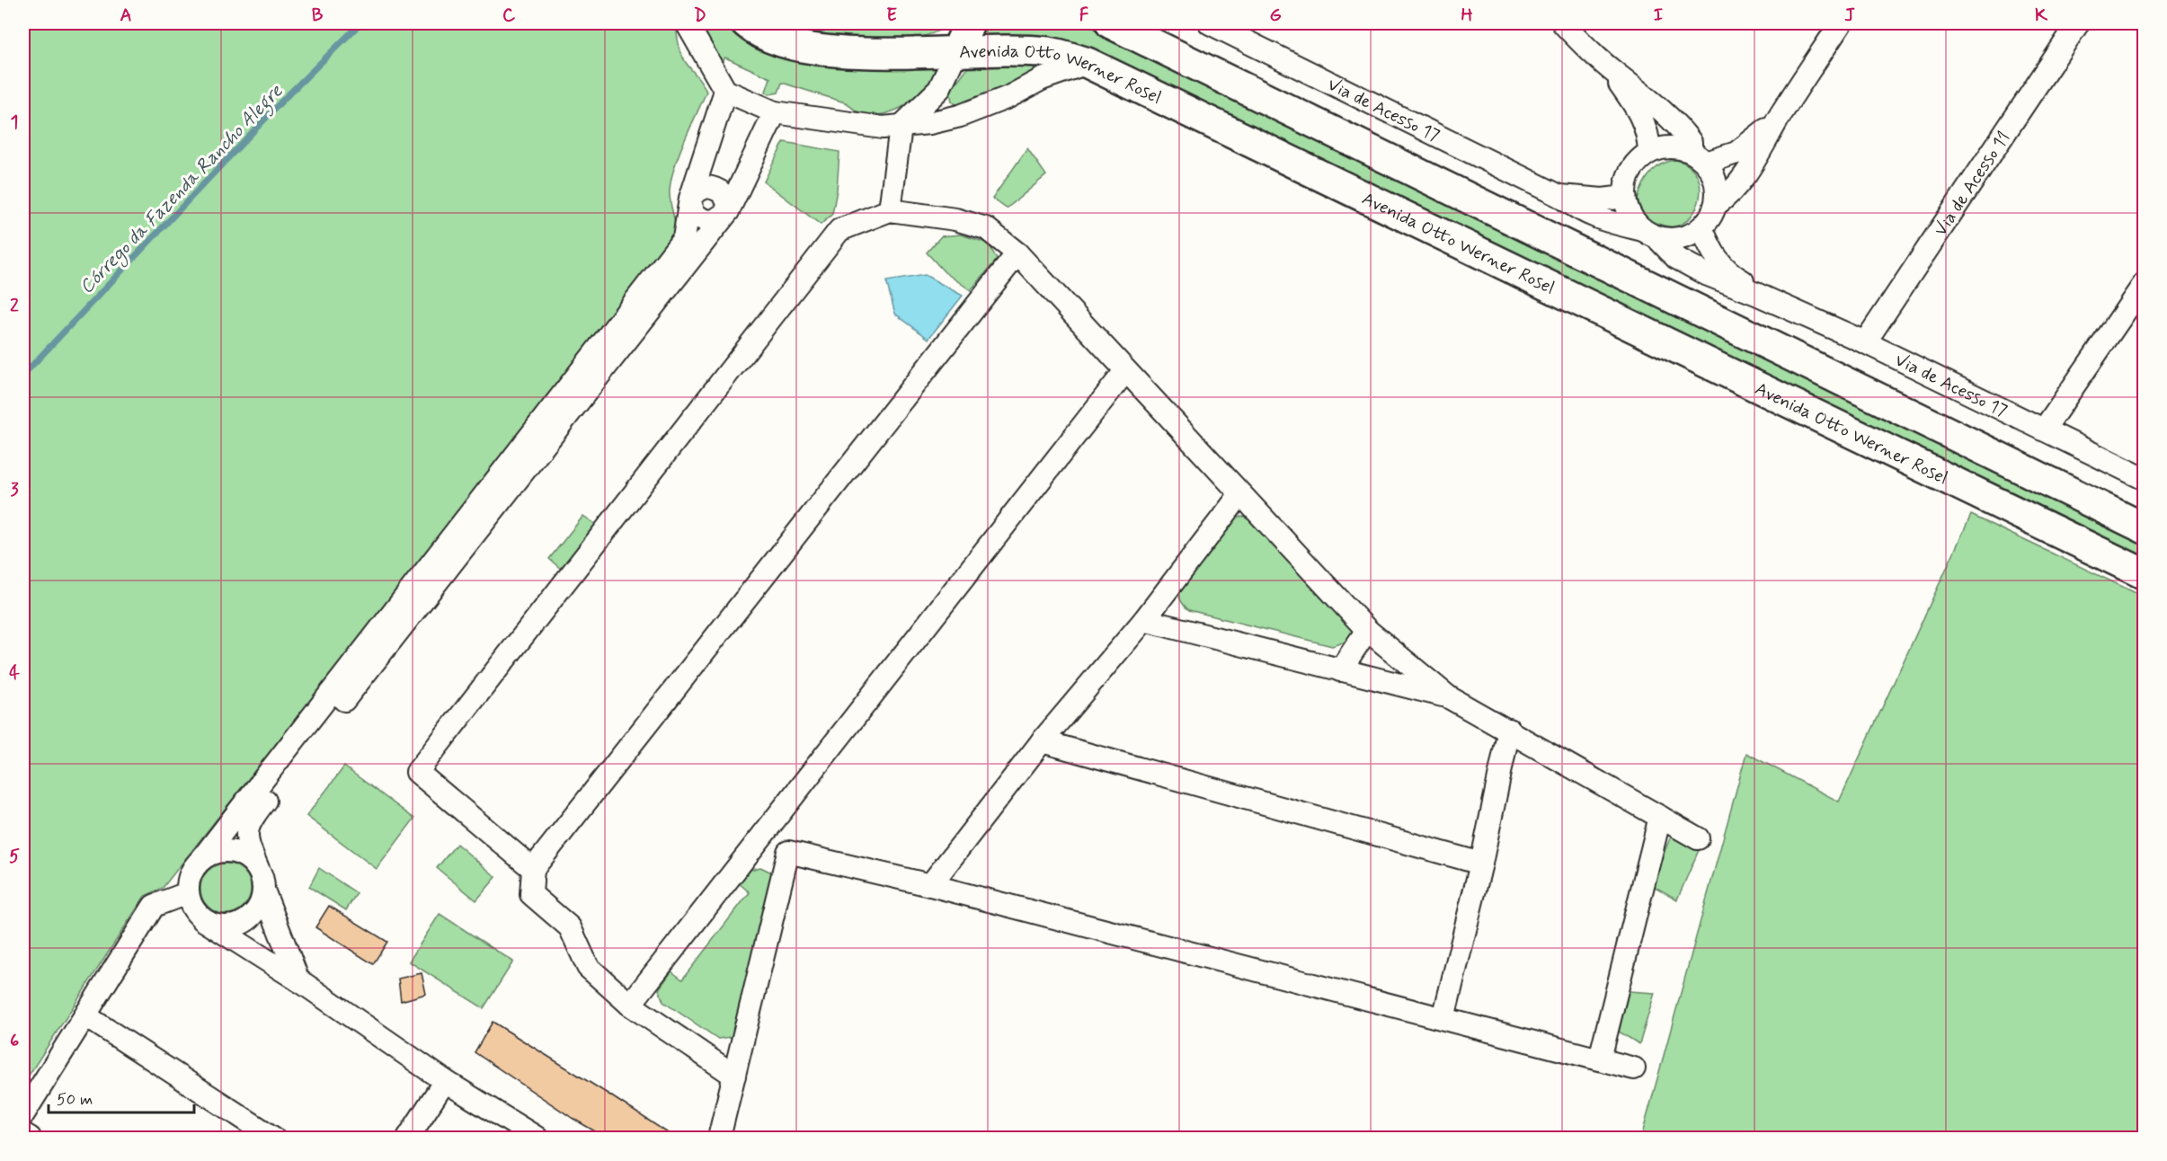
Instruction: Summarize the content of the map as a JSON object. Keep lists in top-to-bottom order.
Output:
{
  "streets": {
    "street": ["Avenida Otto Werner Rosel", "Via de Acesso 17", "Via de Acesso 11"]
  },
  "crossings": [
    ["Via de Acesso 17", "Via de Acesso 11"]
  ],
  "water": ["Córrego da Fazenda Rancho Alegre"],
  "scale_bar": "50 m",
  "grid": {
    "columns": [
      "A",
      "B",
      "C",
      "D",
      "E",
      "F",
      "G",
      "H",
      "I",
      "J",
      "K"
    ],
    "rows": [
      "1",
      "2",
      "3",
      "4",
      "5",
      "6"
    ]
  }
}
